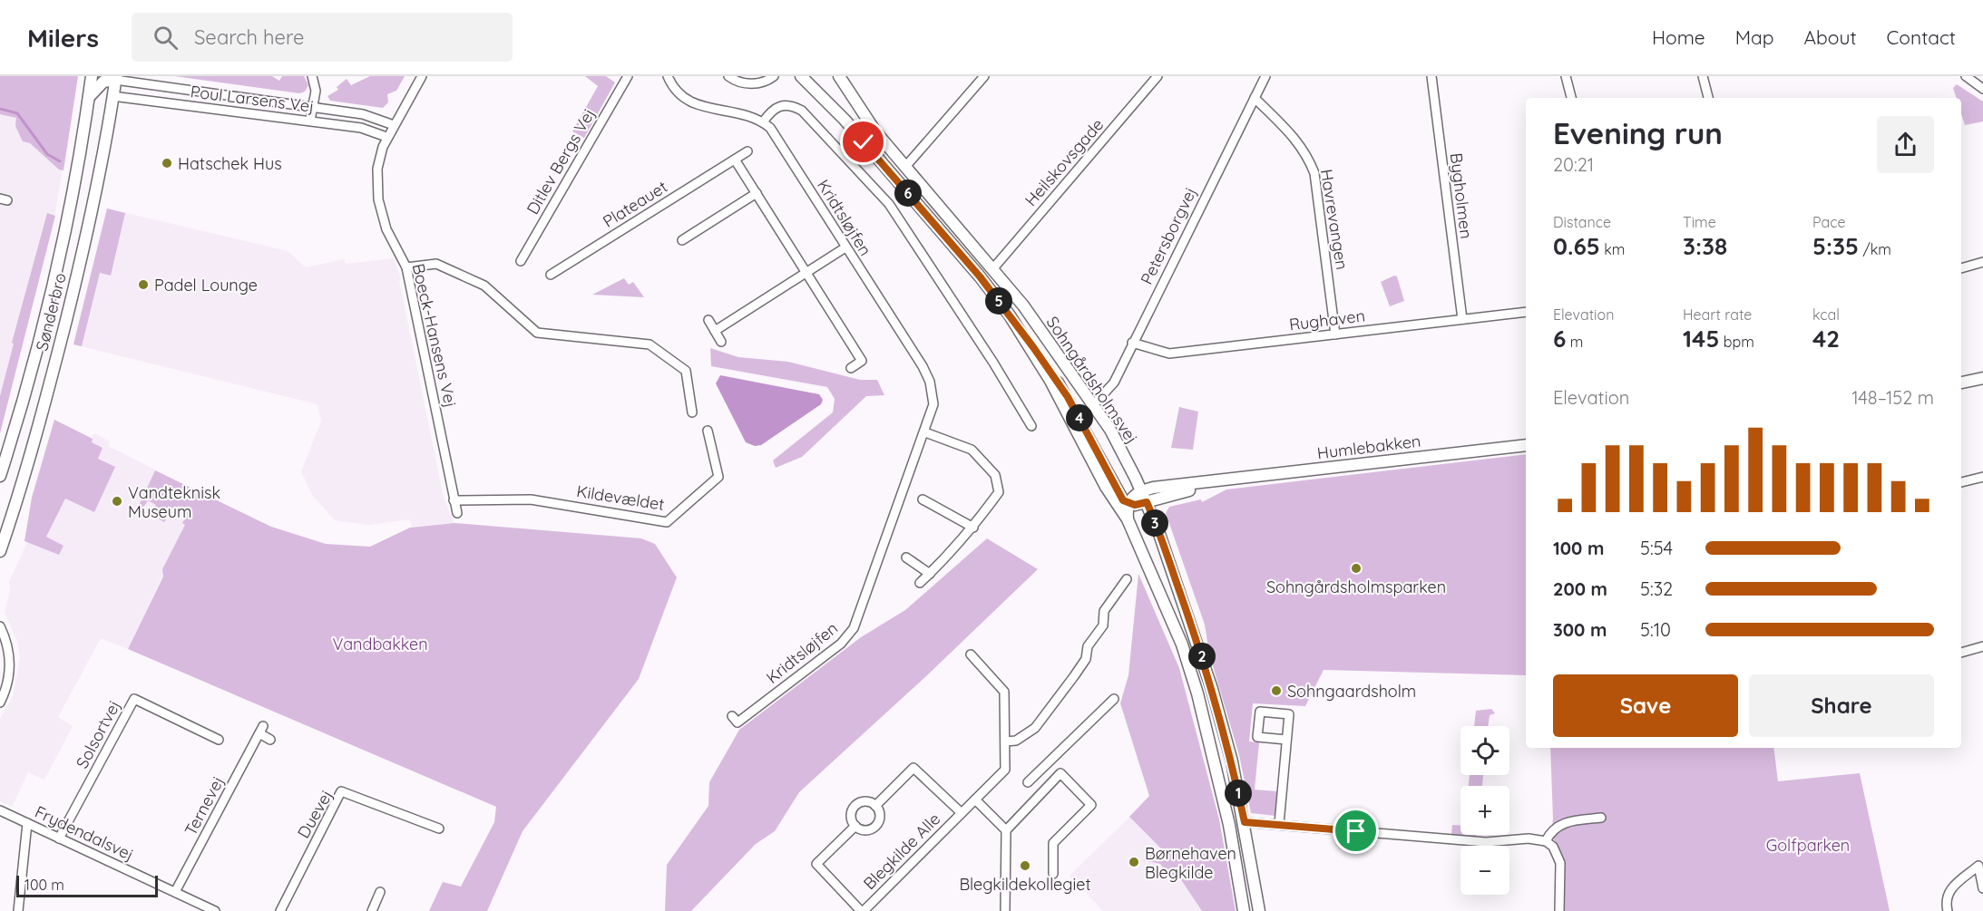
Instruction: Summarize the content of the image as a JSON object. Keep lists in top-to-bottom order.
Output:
{
  "streets": {
    "street": [
      "Poul Larsens Vej",
      "Ditlev Bergs Vej",
      "Heilskovsgade",
      "Bygholmen",
      "Plateauet",
      "Kridtsløjfen",
      "Havrevangen",
      "Petersborgvej",
      "Sønderbro",
      "Rughaven",
      "Boeck-Hansens Vej",
      "Sohngårdsholmsvej",
      "Humlebakken",
      "Kildevældet",
      "Solsortvej",
      "Ternevej",
      "Duevej",
      "Frydendalsvej",
      "Blegkilde Alle"
    ]
  },
  "crossings": [
    ["Poul Larsens Vej", "Sønderbro"],
    ["Poul Larsens Vej", "Boeck-Hansens Vej"],
    ["Heilskovsgade", "Sohngårdsholmsvej"],
    ["Bygholmen", "Rughaven"],
    ["Havrevangen", "Petersborgvej"],
    ["Havrevangen", "Rughaven"],
    ["Petersborgvej", "Rughaven"],
    ["Petersborgvej", "Sohngårdsholmsvej"],
    ["Boeck-Hansens Vej", "Kildevældet"],
    ["Sohngårdsholmsvej", "Humlebakken"],
    ["Solsortvej", "Frydendalsvej"],
    ["Ternevej", "Frydendalsvej"]
  ],
  "parks": ["Vandbakken", "Golfparken"],
  "places": [
    "Hatschek Hus",
    "Padel Lounge",
    "Vandteknisk Museum",
    "Sohngårdsholmsparken",
    "Sohngaardsholm",
    "Børnehaven Blegkilde",
    "Blegkildekollegiet"
  ],
  "scale_bar": "100 m",
  "page": {
    "header": "Milers",
    "search": "Search here",
    "nav": [
      "Home",
      "Map",
      "About",
      "Contact"
    ],
    "heading": ["Evening run", "20:21"],
    "pins": [
      "6",
      "5",
      "4",
      "3",
      "2",
      "1"
    ],
    "stats": [
      ["Distance", "0.65 km"],
      ["Time", "3:38"],
      ["Pace", "5:35 /km"],
      ["Elevation", "6 m"],
      ["Heart rate", "145 bpm"],
      ["kcal", "42"]
    ],
    "chart": ["Elevation", "148–152 m"],
    "list": [
      {
        "name": "100 m",
        "note": "5:54"
      },
      {
        "name": "200 m",
        "note": "5:32"
      },
      {
        "name": "300 m",
        "note": "5:10"
      }
    ],
    "buttons": ["Save", "Share"],
    "map_buttons": ["+", "−"],
    "scale": "100 m"
  }
}
